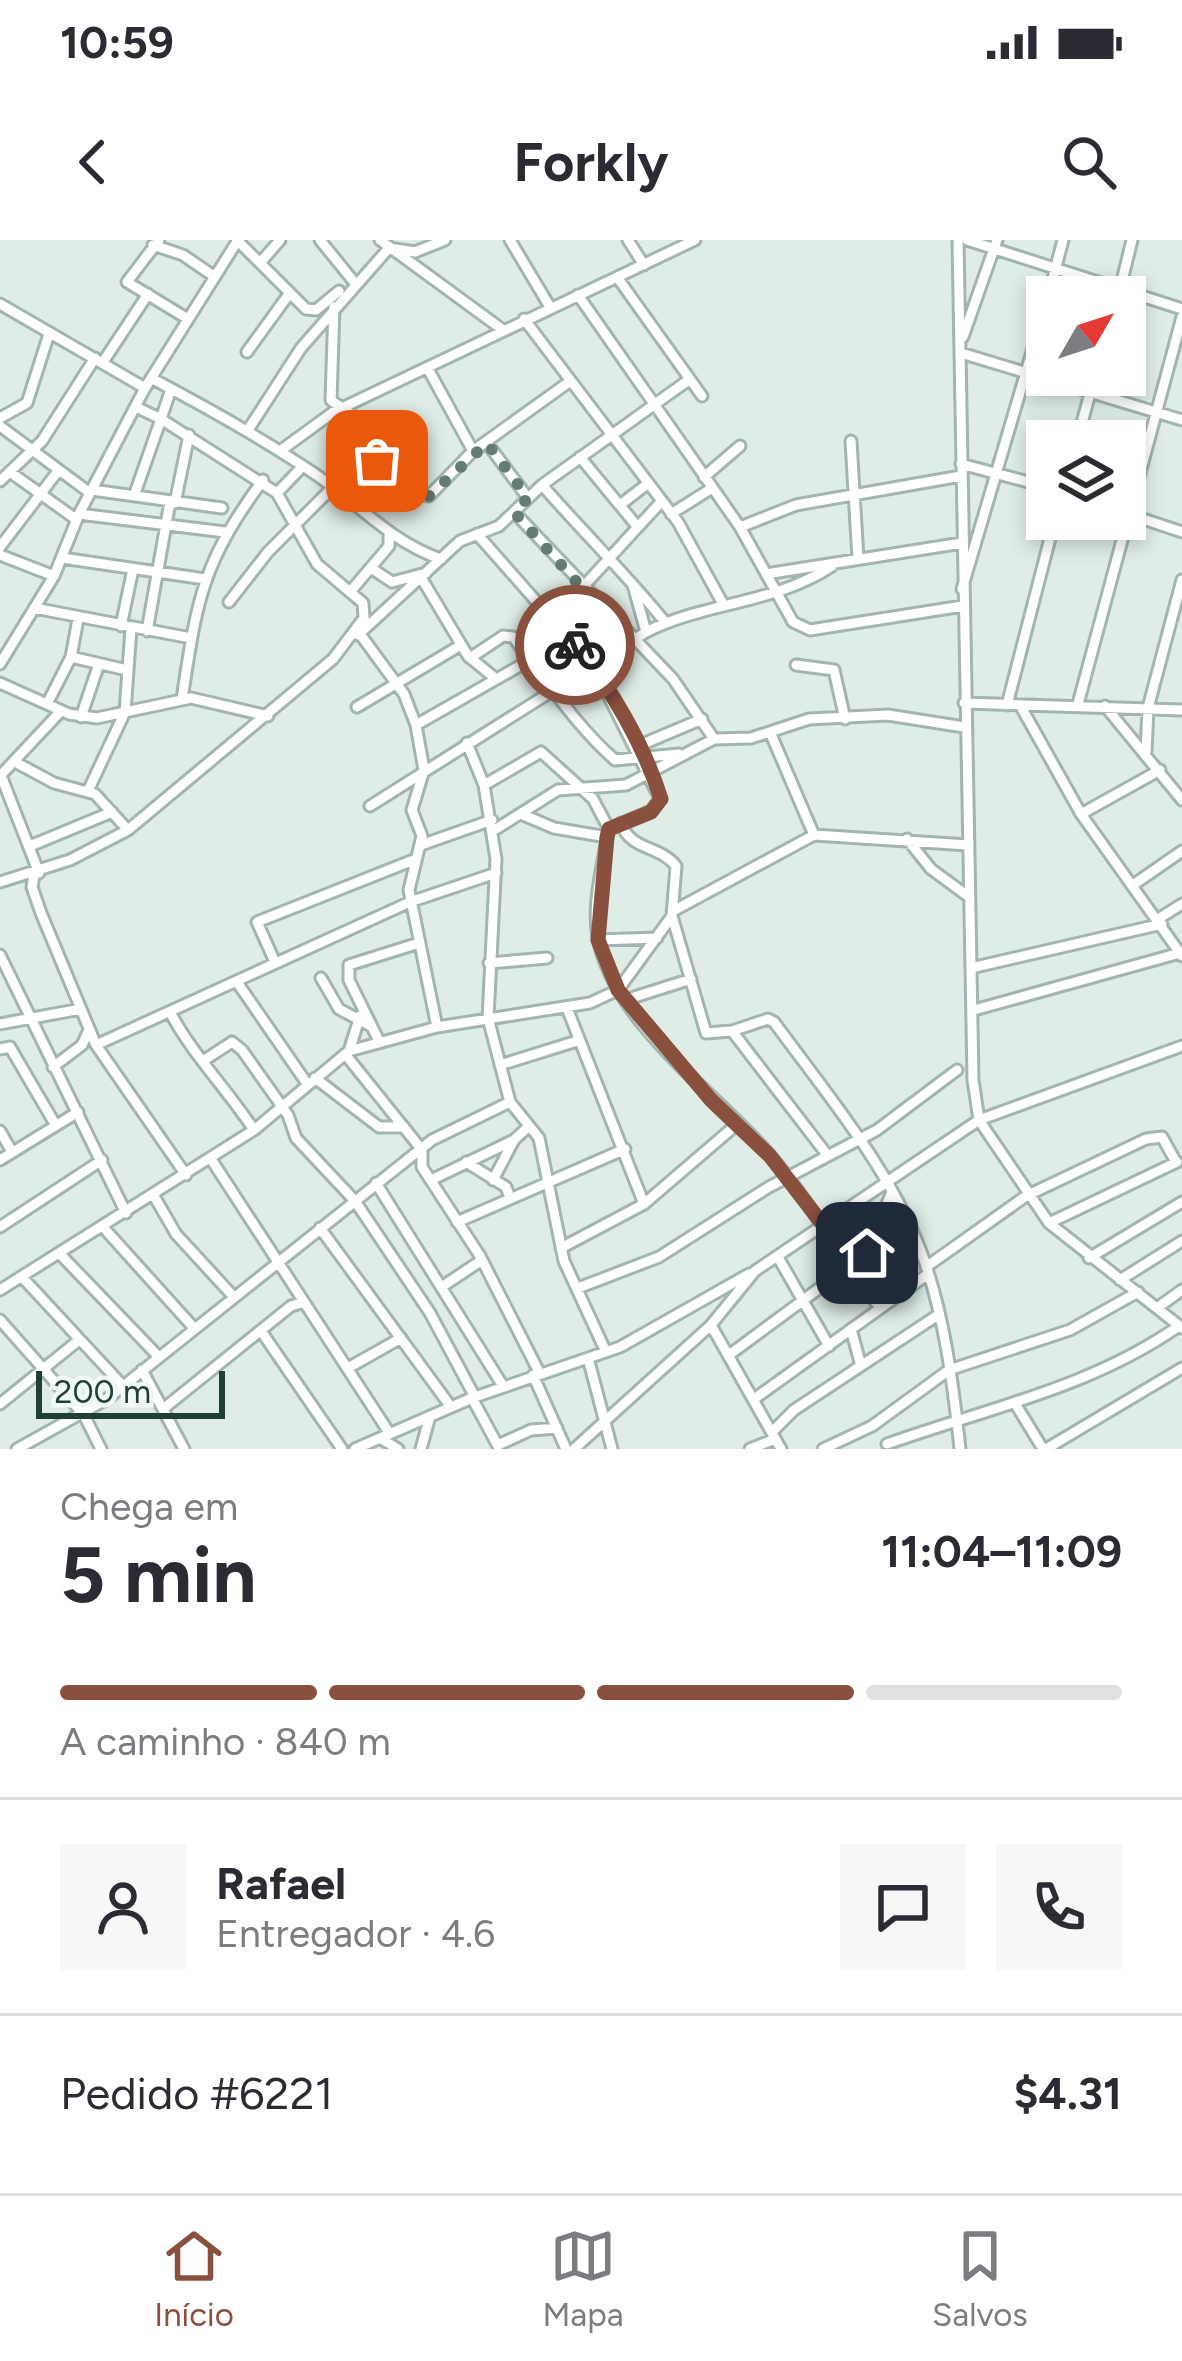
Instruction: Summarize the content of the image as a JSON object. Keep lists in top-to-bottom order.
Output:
{
  "scale_bar": "200 m",
  "north": "top right",
  "page": {
    "status": "10:59",
    "header": "Forkly",
    "scale": "200 m",
    "heading": ["5 min", "Chega em", "11:04–11:09"],
    "panel": [
      "Rafael",
      "Entregador · 4.6",
      "Pedido #6221",
      "$4.31"
    ],
    "bar": "A caminho · 840 m",
    "tabs": ["Início", "Mapa", "Salvos"]
  }
}
